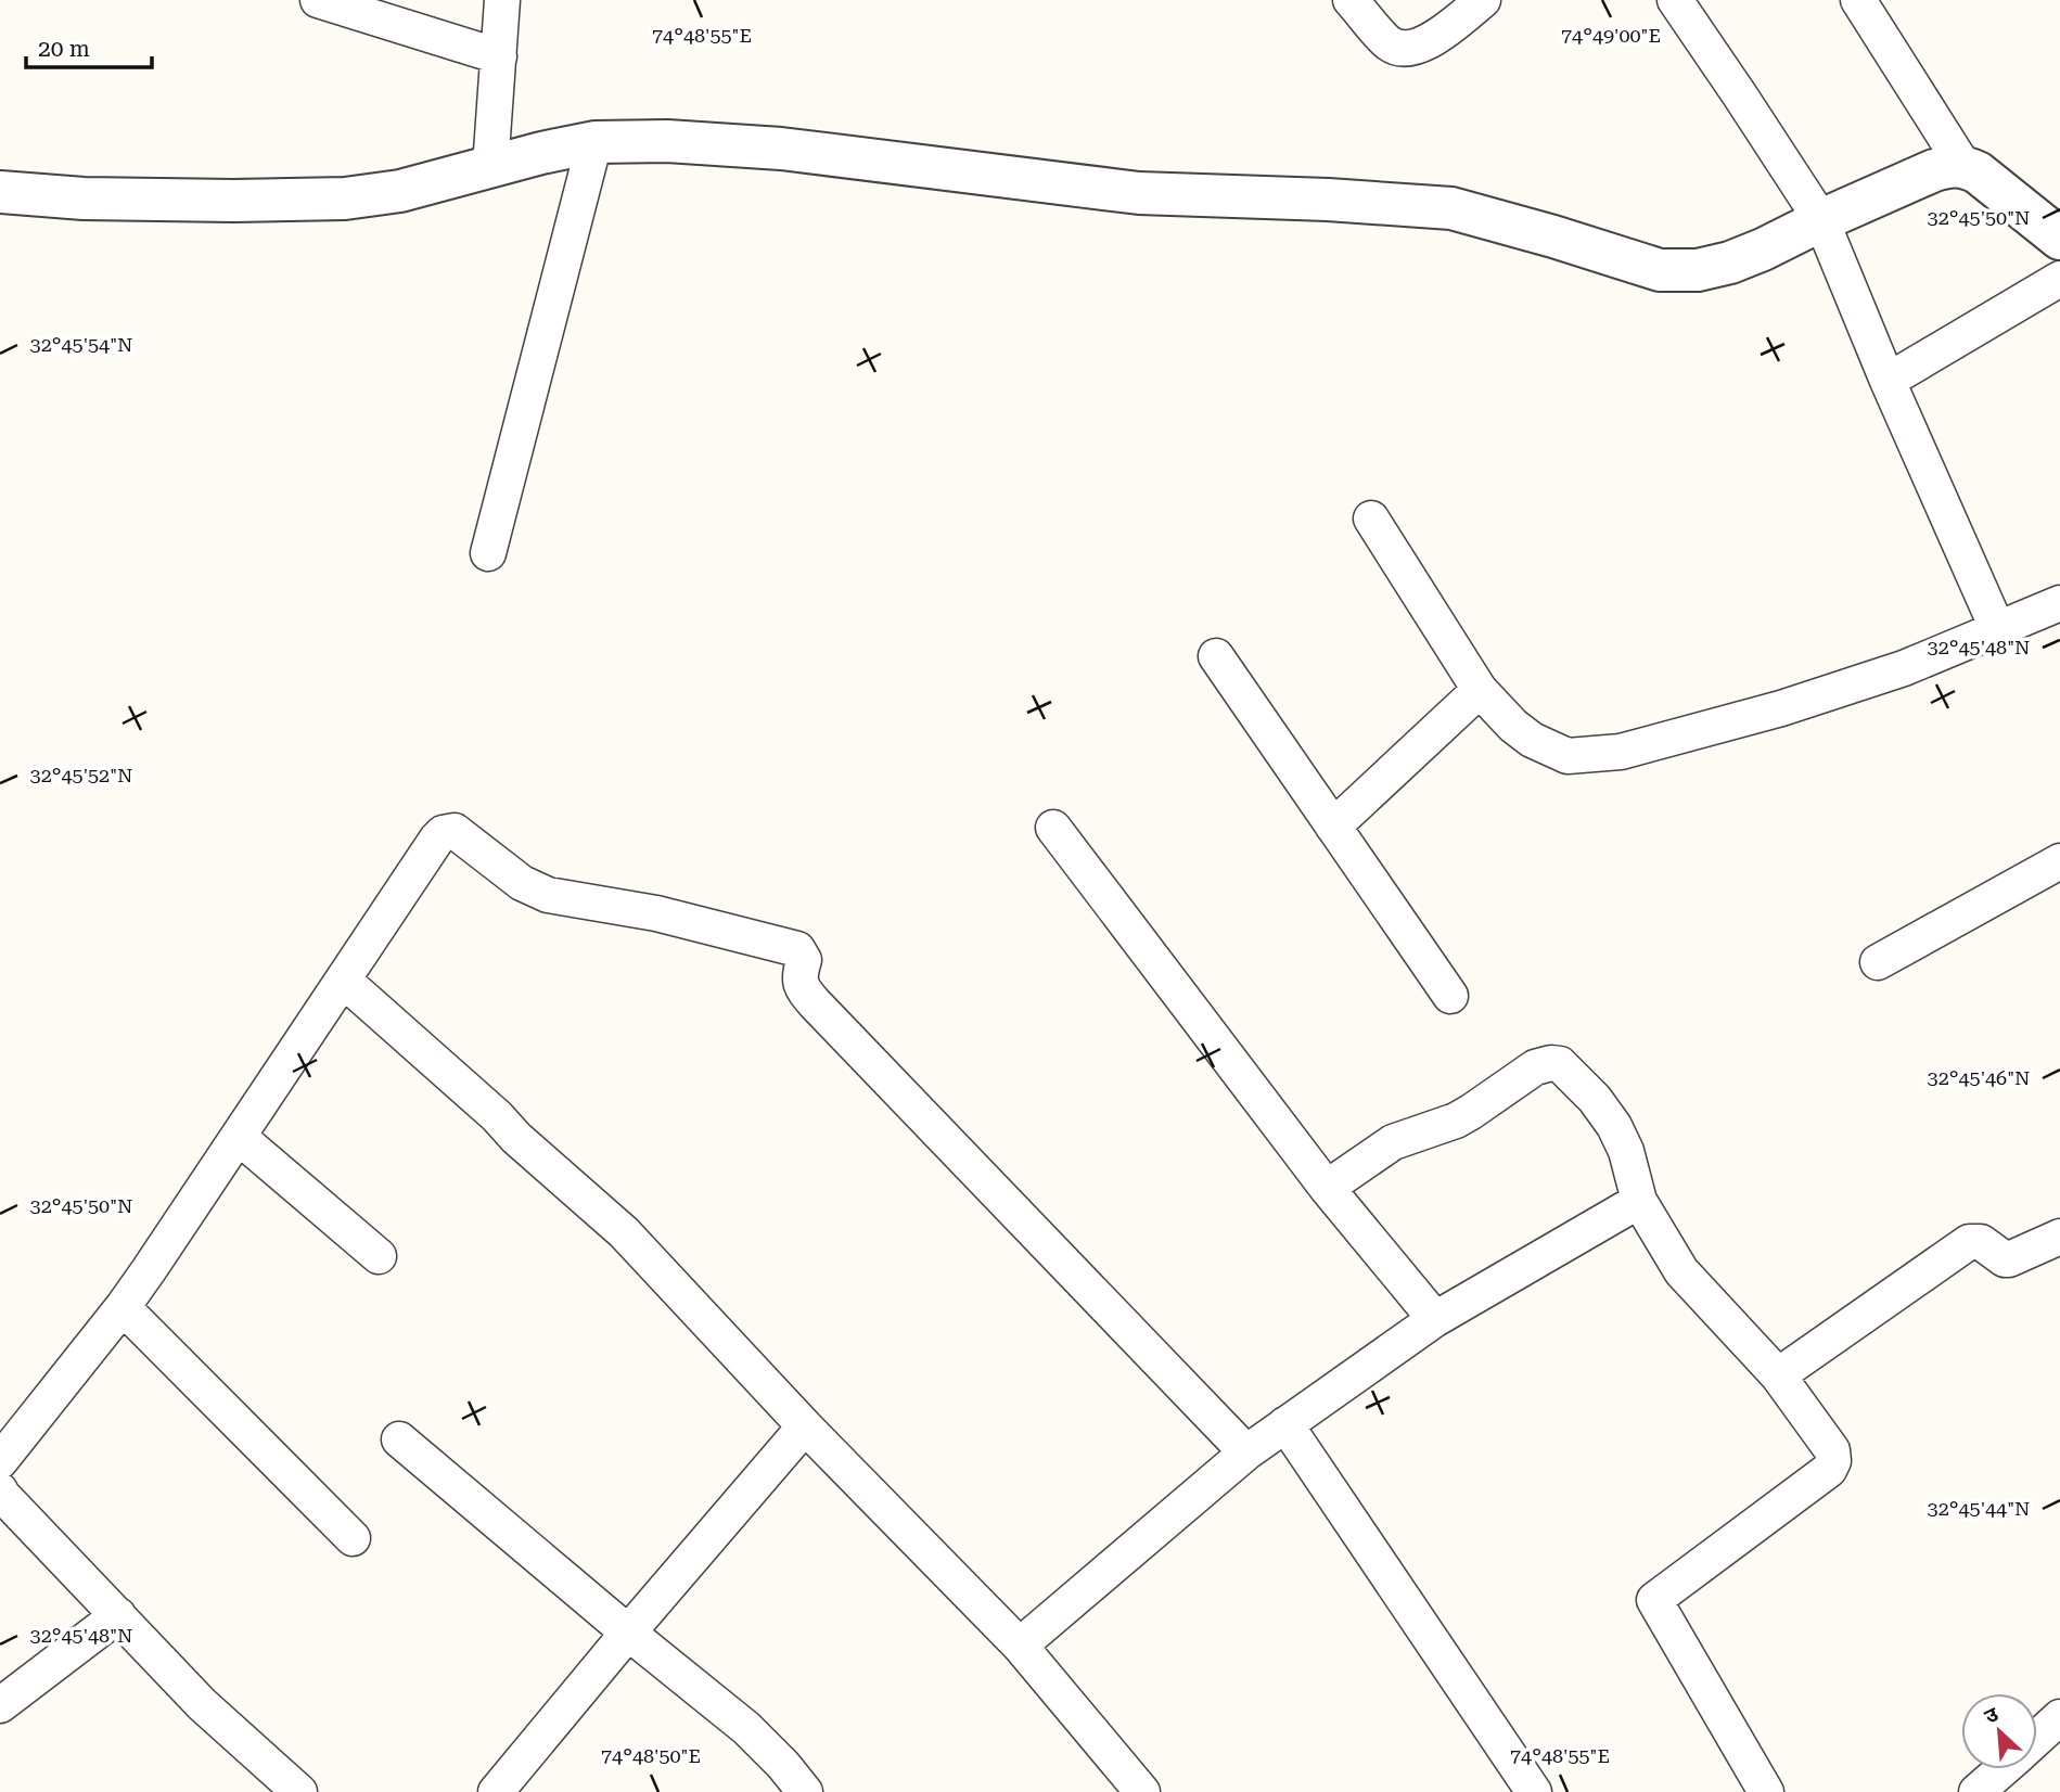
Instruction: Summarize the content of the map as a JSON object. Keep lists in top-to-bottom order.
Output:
{
  "scale_bar": "20 m",
  "north": "top left",
  "coordinates": [
    "74°48'55\"E",
    "74°49'00\"E",
    "32°45'50\"N",
    "32°45'54\"N",
    "32°45'48\"N",
    "32°45'52\"N",
    "32°45'46\"N",
    "32°45'44\"N",
    "74°48'50\"E"
  ]
}
